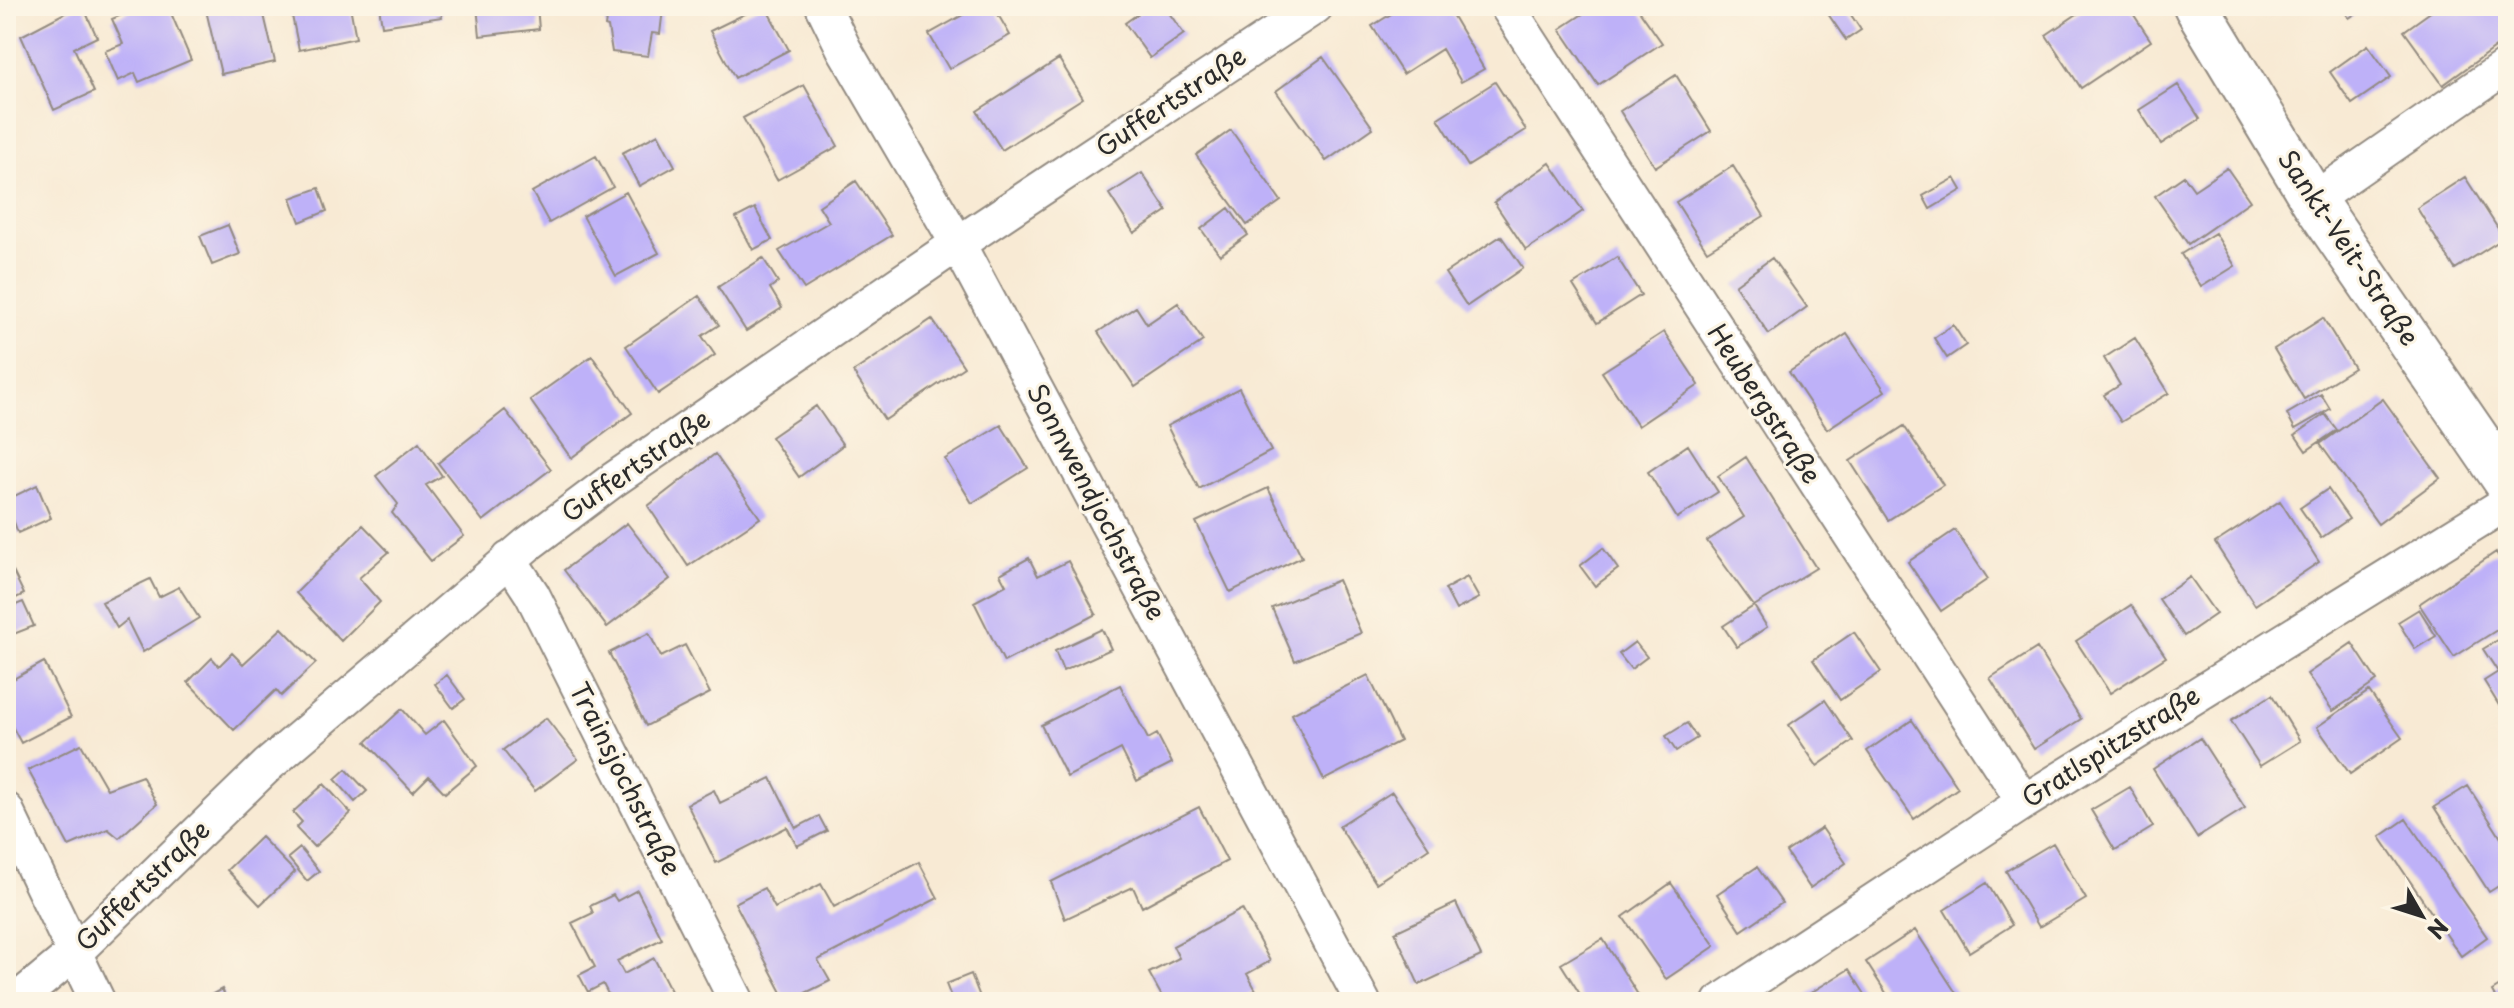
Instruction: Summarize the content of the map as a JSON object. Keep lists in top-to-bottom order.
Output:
{
  "streets": {
    "street": [
      "Guffertstraße",
      "Sankt-Veit-Straße",
      "Heubergstraße",
      "Sonnwendjochstraße",
      "Gratlspitzstraße",
      "Trainsjochstraße"
    ]
  },
  "crossings": [
    ["Guffertstraße", "Sonnwendjochstraße"],
    ["Guffertstraße", "Trainsjochstraße"],
    ["Heubergstraße", "Gratlspitzstraße"]
  ],
  "north": "bottom right"
}
